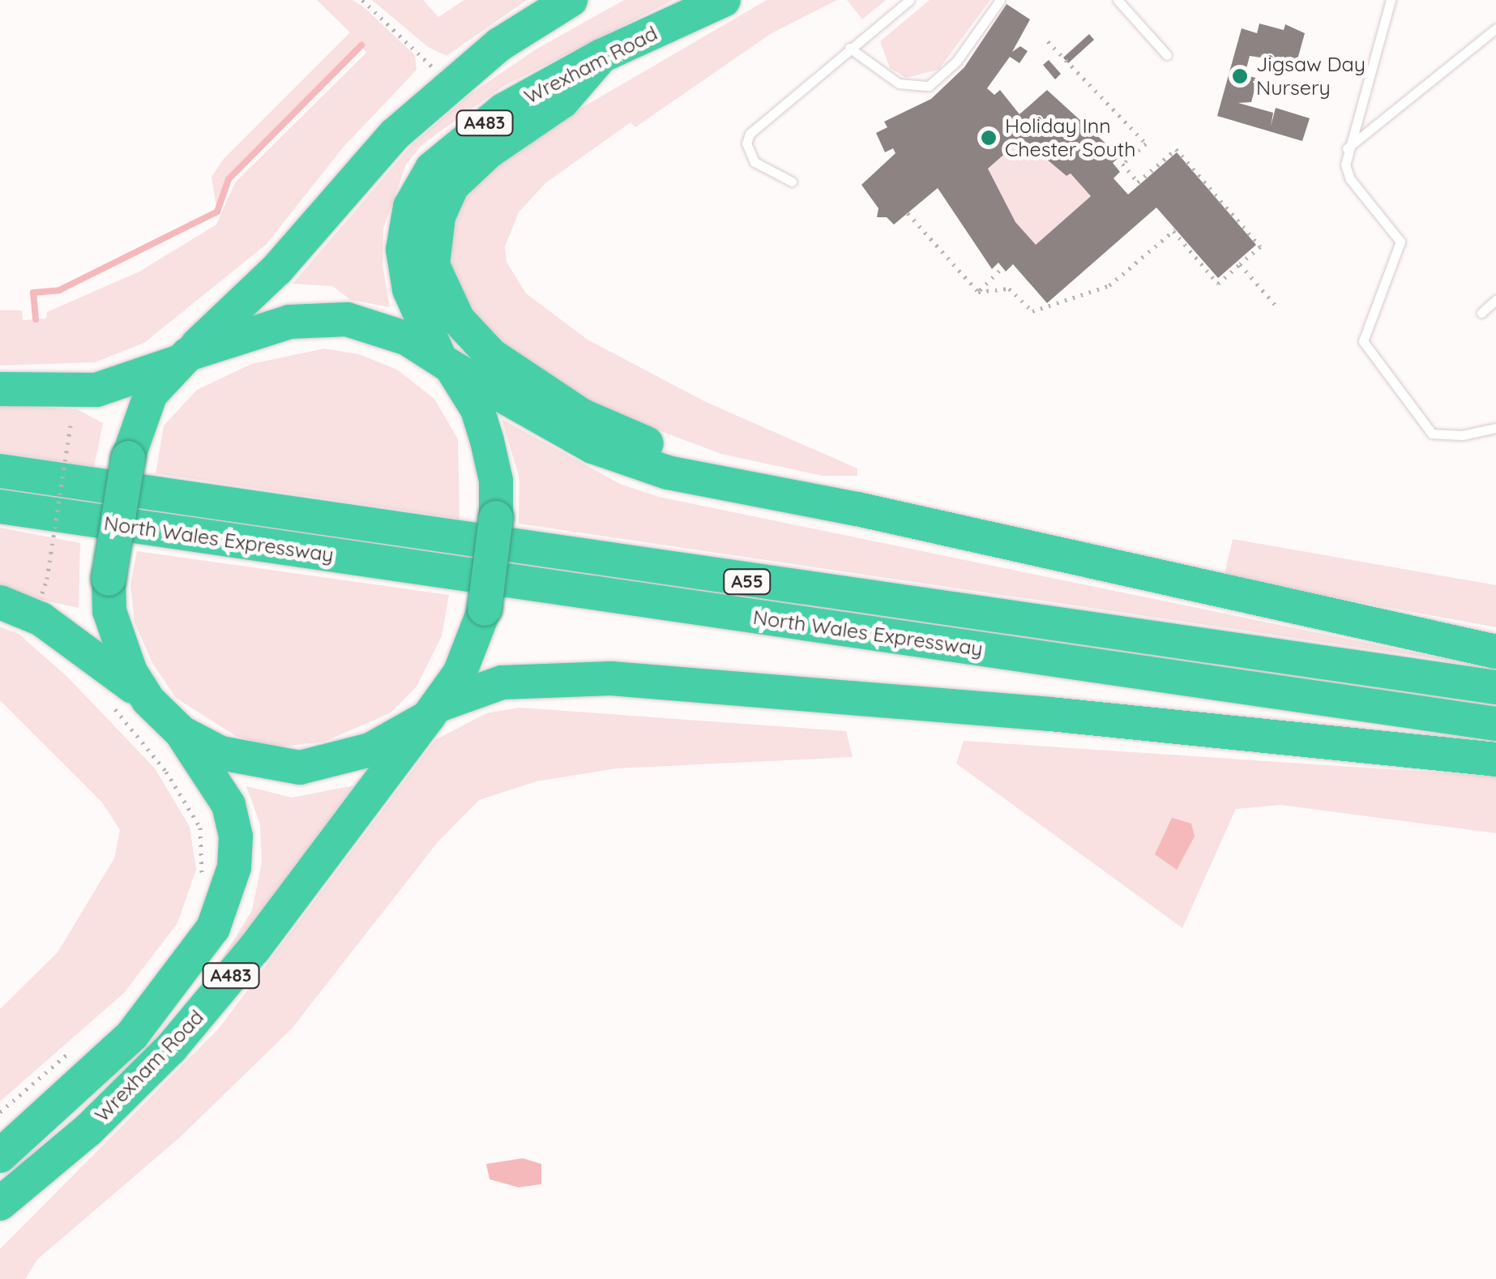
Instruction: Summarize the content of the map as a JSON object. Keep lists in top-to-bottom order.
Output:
{
  "streets": {
    "highway": [
      "Wrexham Road",
      "A483",
      "North Wales Expressway",
      "A55"
    ]
  },
  "places": ["Jigsaw Day Nursery", "Holiday Inn Chester South"]
}
